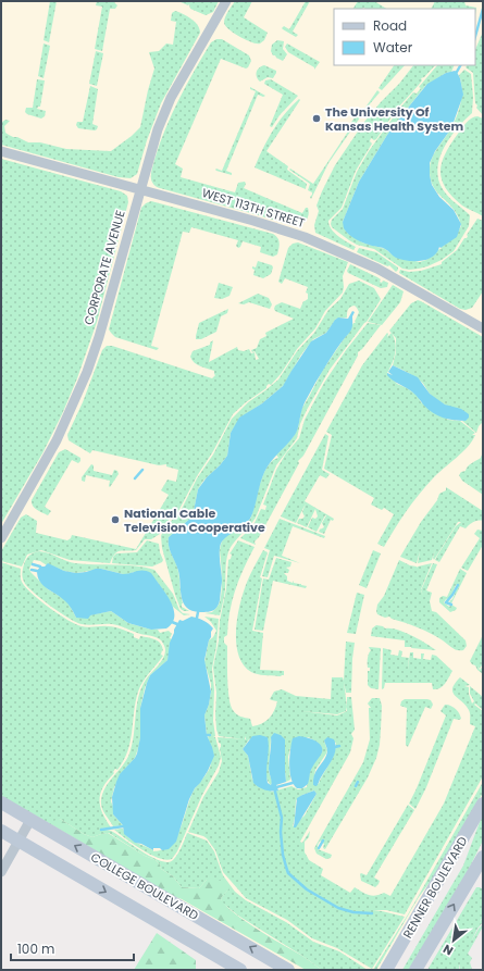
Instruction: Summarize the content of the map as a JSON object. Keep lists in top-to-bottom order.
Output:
{
  "streets": {
    "main road": ["COLLEGE BOULEVARD", "RENNER BOULEVARD"],
    "street": ["WEST 113TH STREET", "CORPORATE AVENUE"]
  },
  "crossings": [
    ["WEST 113TH STREET", "CORPORATE AVENUE"]
  ],
  "places": ["The University Of Kansas Health System", "National Cable Television Cooperative"],
  "legend": ["Road", "Water"],
  "scale_bar": "100 m",
  "north": "bottom left"
}
